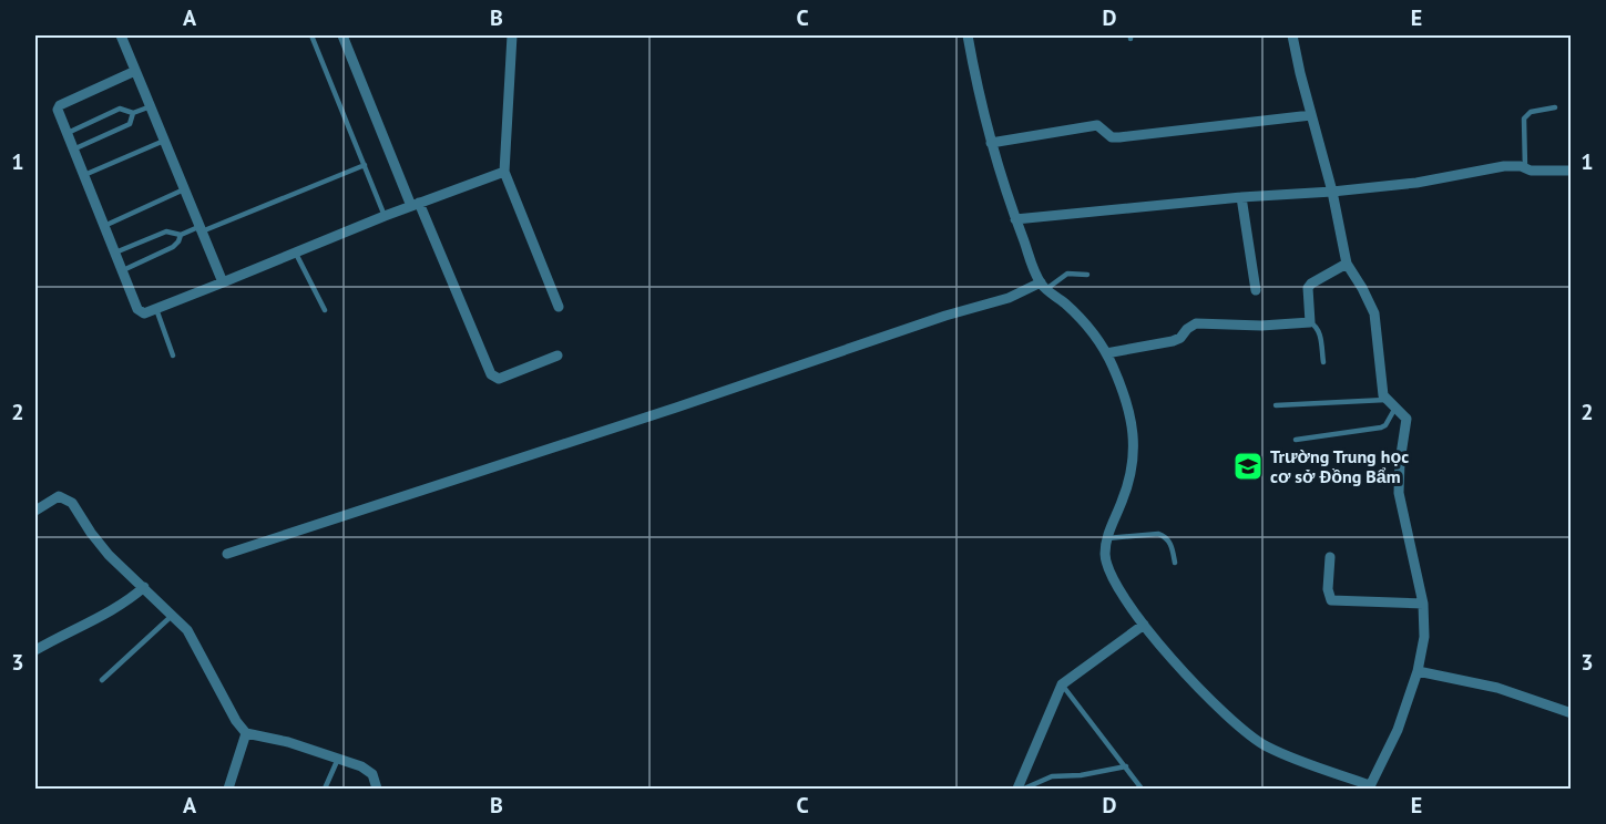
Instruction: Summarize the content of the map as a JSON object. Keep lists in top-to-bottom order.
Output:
{
  "places": {
    "school or university": ["Trường Trung học cơ sở Đồng Bẩm"]
  },
  "grid": {
    "columns": [
      "A",
      "B",
      "C",
      "D",
      "E"
    ],
    "rows": ["1", "2", "3"]
  }
}
